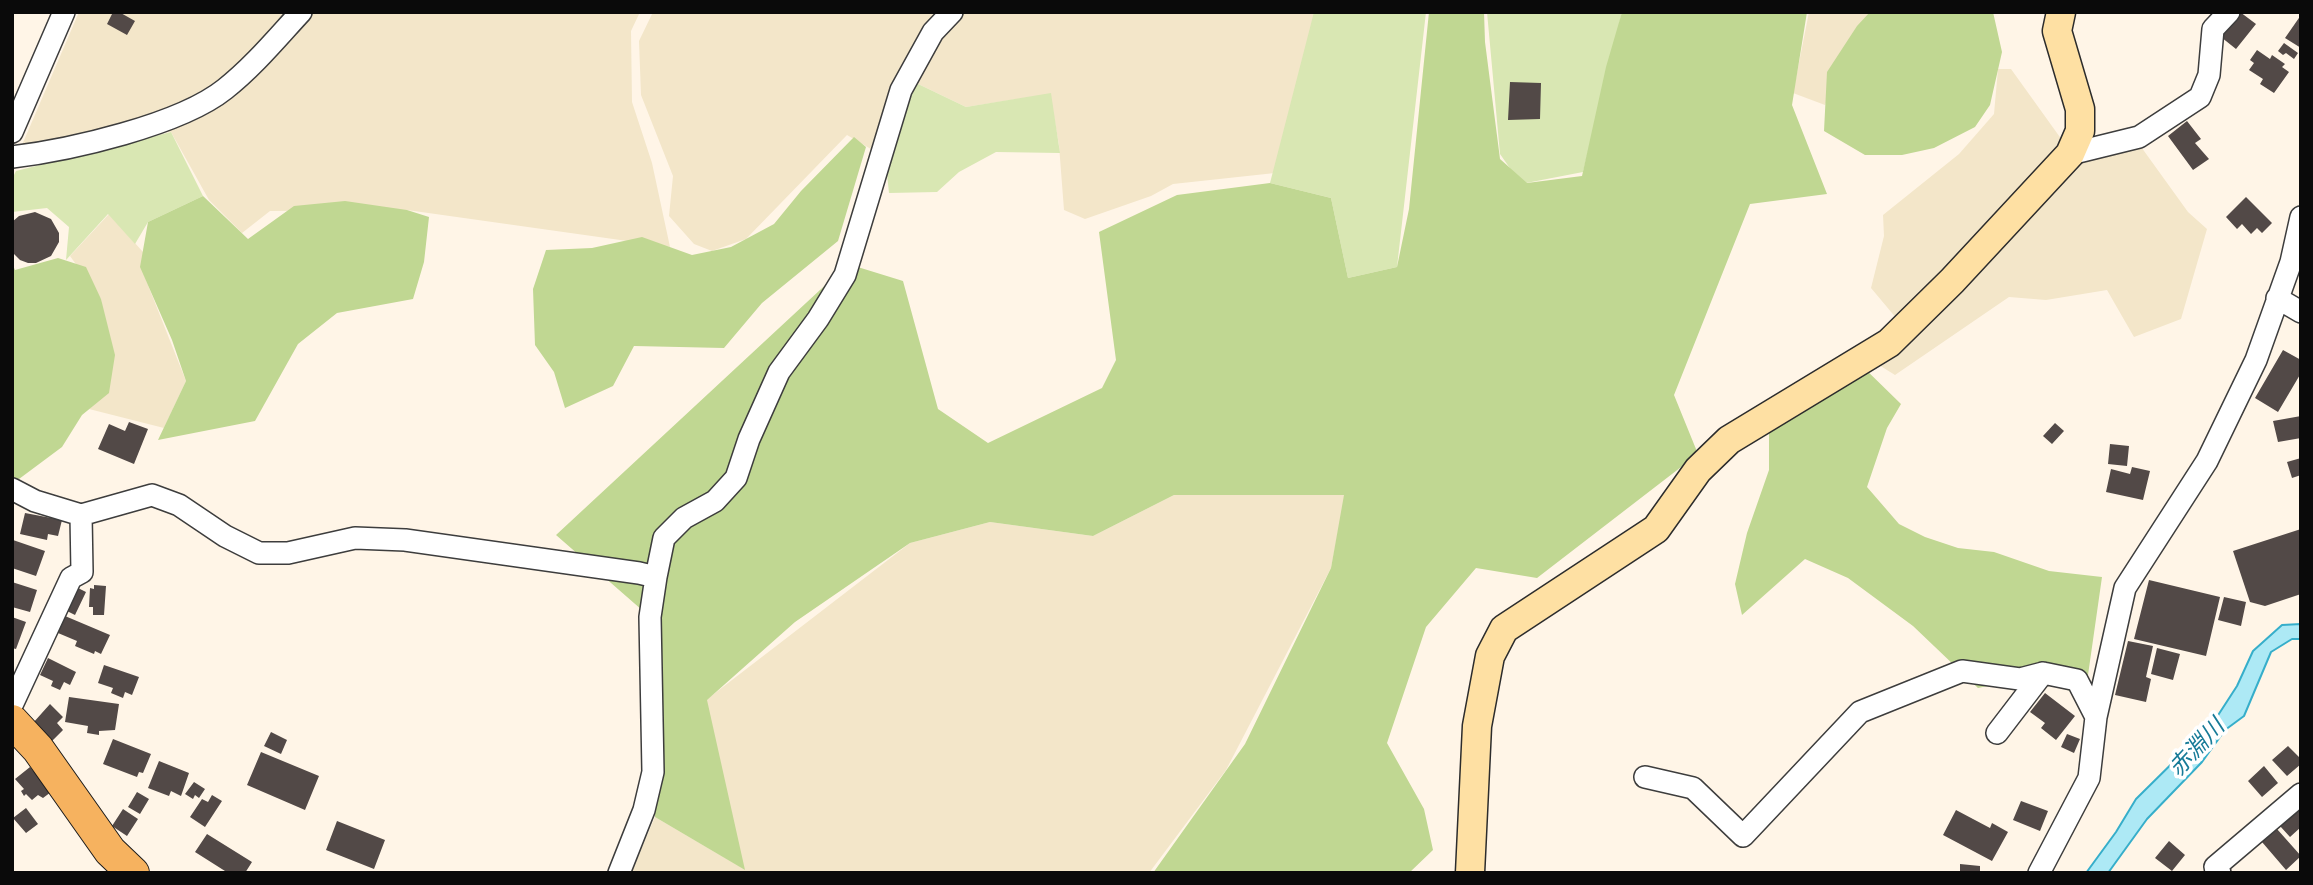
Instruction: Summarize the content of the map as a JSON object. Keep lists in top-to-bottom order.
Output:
{
  "water": ["赤淵川"]
}
